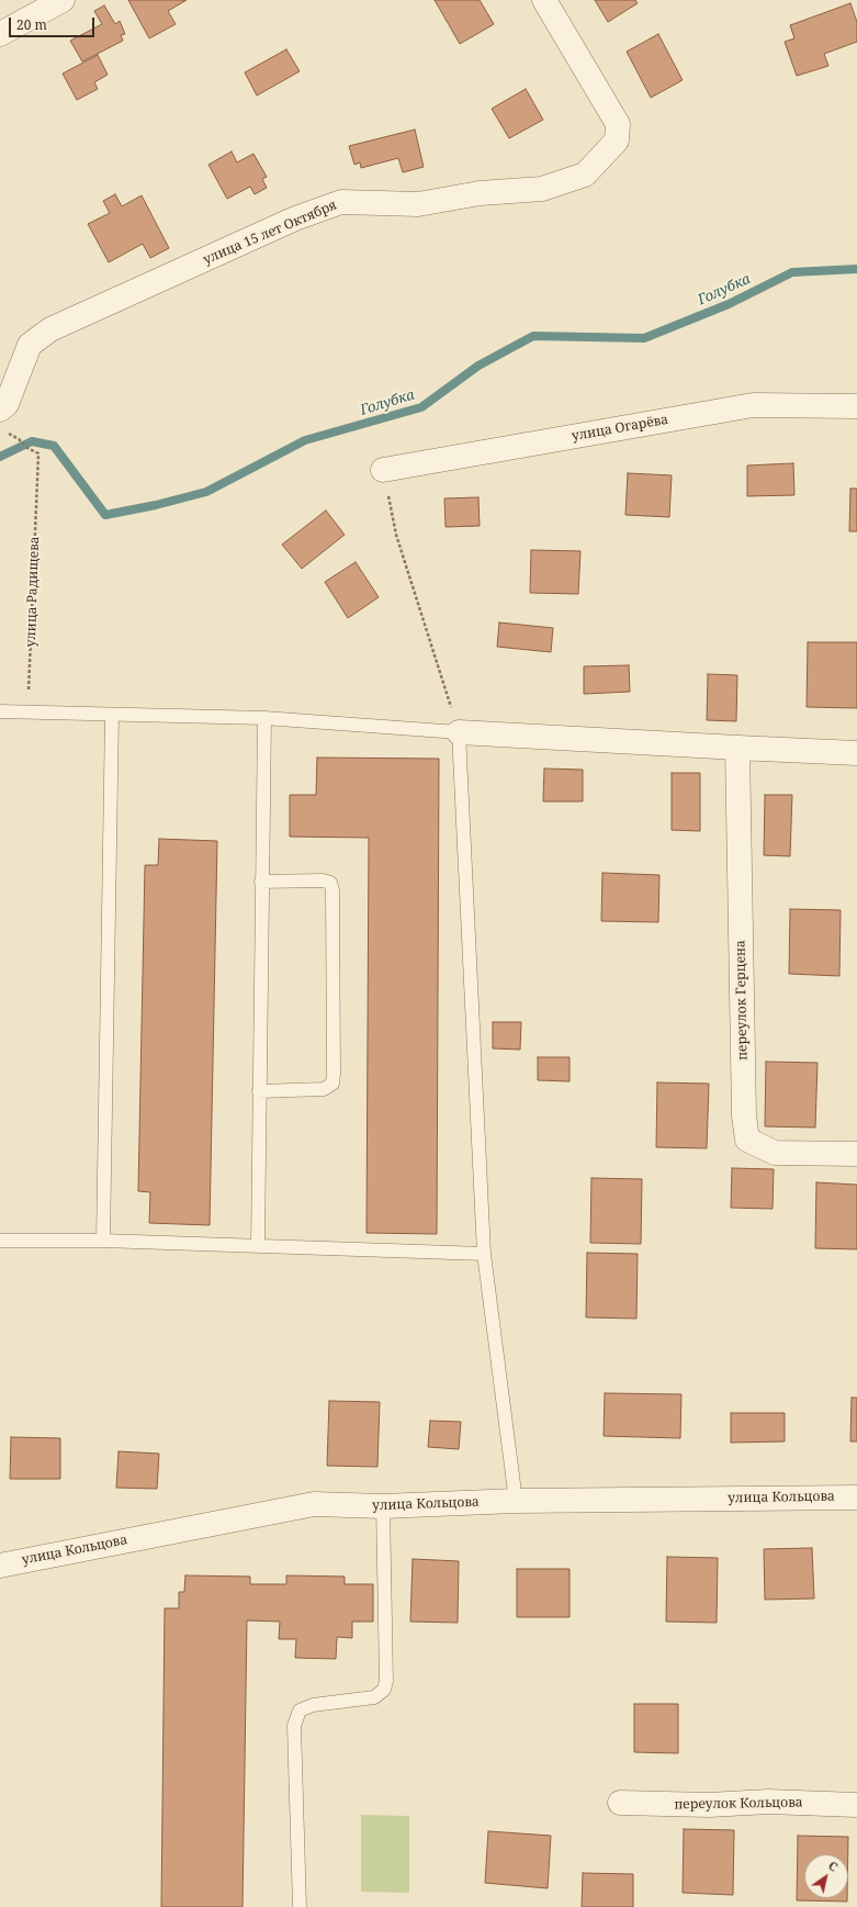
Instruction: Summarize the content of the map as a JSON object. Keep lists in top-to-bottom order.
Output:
{
  "streets": {
    "street": [
      "улица 15 лет Октября",
      "улица Огарёва",
      "переулок Герцена",
      "улица Кольцова",
      "переулок Кольцова"
    ],
    "path": ["улица Радищева"]
  },
  "water": ["Голубка"],
  "scale_bar": "20 m",
  "north": "top right"
}
